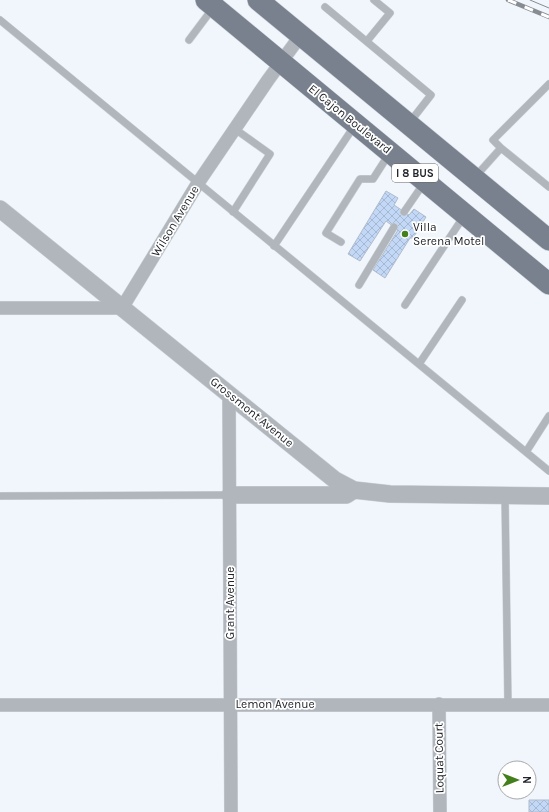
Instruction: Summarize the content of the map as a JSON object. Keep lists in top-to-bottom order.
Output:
{
  "streets": {
    "main road": ["El Cajon Boulevard", "I 8 BUS"],
    "street": [
      "Wilson Avenue",
      "Grossmont Avenue",
      "Grant Avenue",
      "Lemon Avenue",
      "Loquat Court"
    ]
  },
  "crossings": [
    ["El Cajon Boulevard", "Wilson Avenue"],
    ["I 8 BUS", "Wilson Avenue"],
    ["Wilson Avenue", "Grossmont Avenue"],
    ["Grossmont Avenue", "Grant Avenue"],
    ["Grant Avenue", "Lemon Avenue"],
    ["Lemon Avenue", "Loquat Court"]
  ],
  "places": ["Villa Serena Motel"],
  "north": "right"
}
